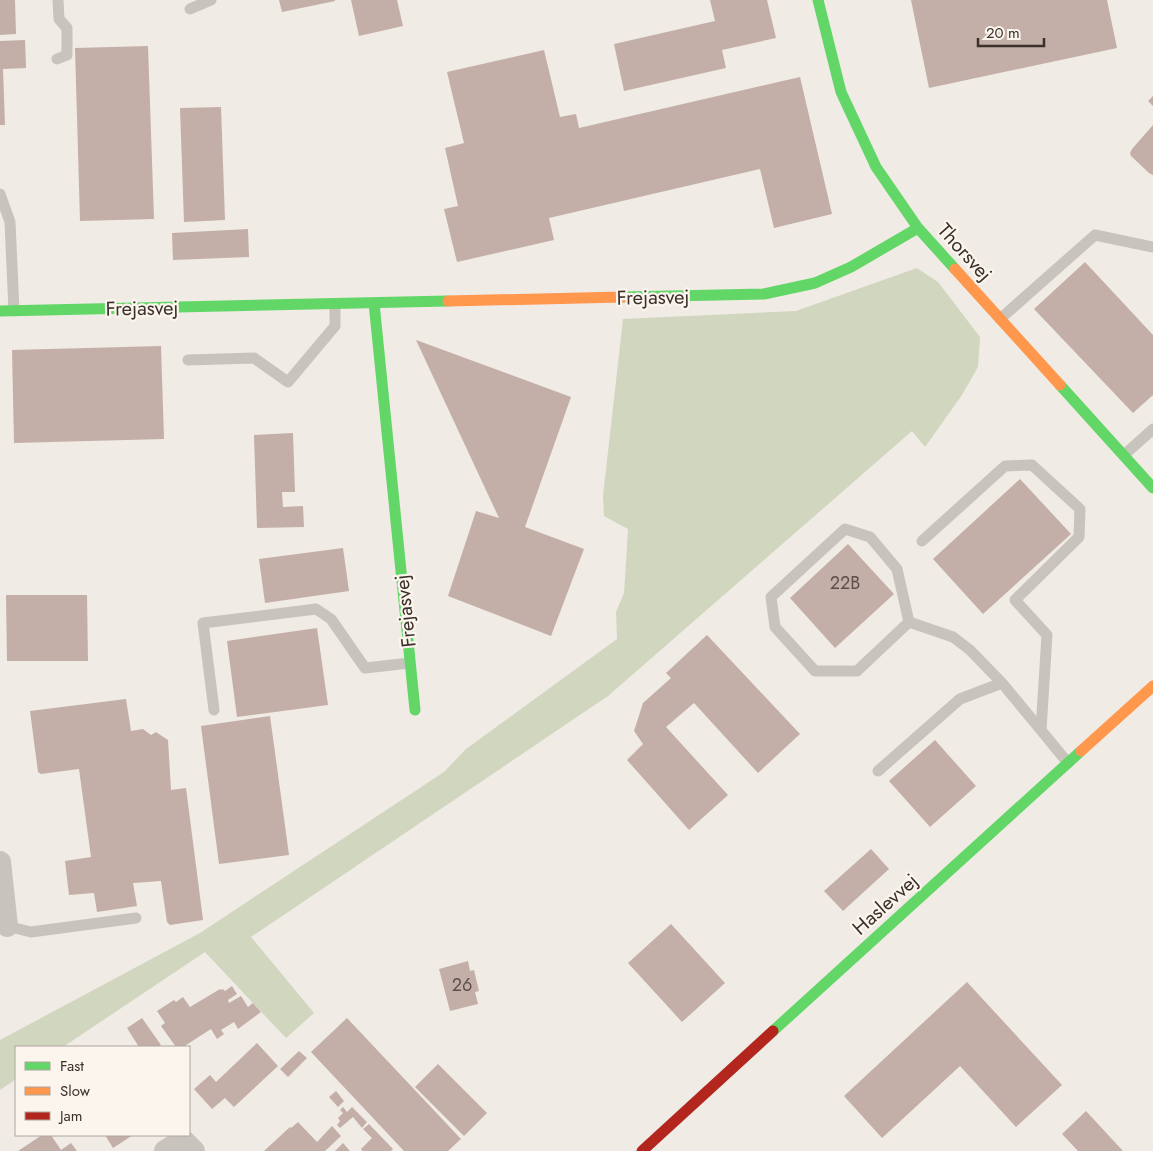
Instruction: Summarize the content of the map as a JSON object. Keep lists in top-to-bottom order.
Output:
{
  "streets": {
    "street": ["Thorsvej", "Frejasvej", "Haslevvej"]
  },
  "crossings": [
    ["Thorsvej", "Frejasvej"]
  ],
  "house_numbers": ["22B", "26"],
  "legend": ["Fast", "Slow", "Jam"],
  "scale_bar": "20 m"
}
